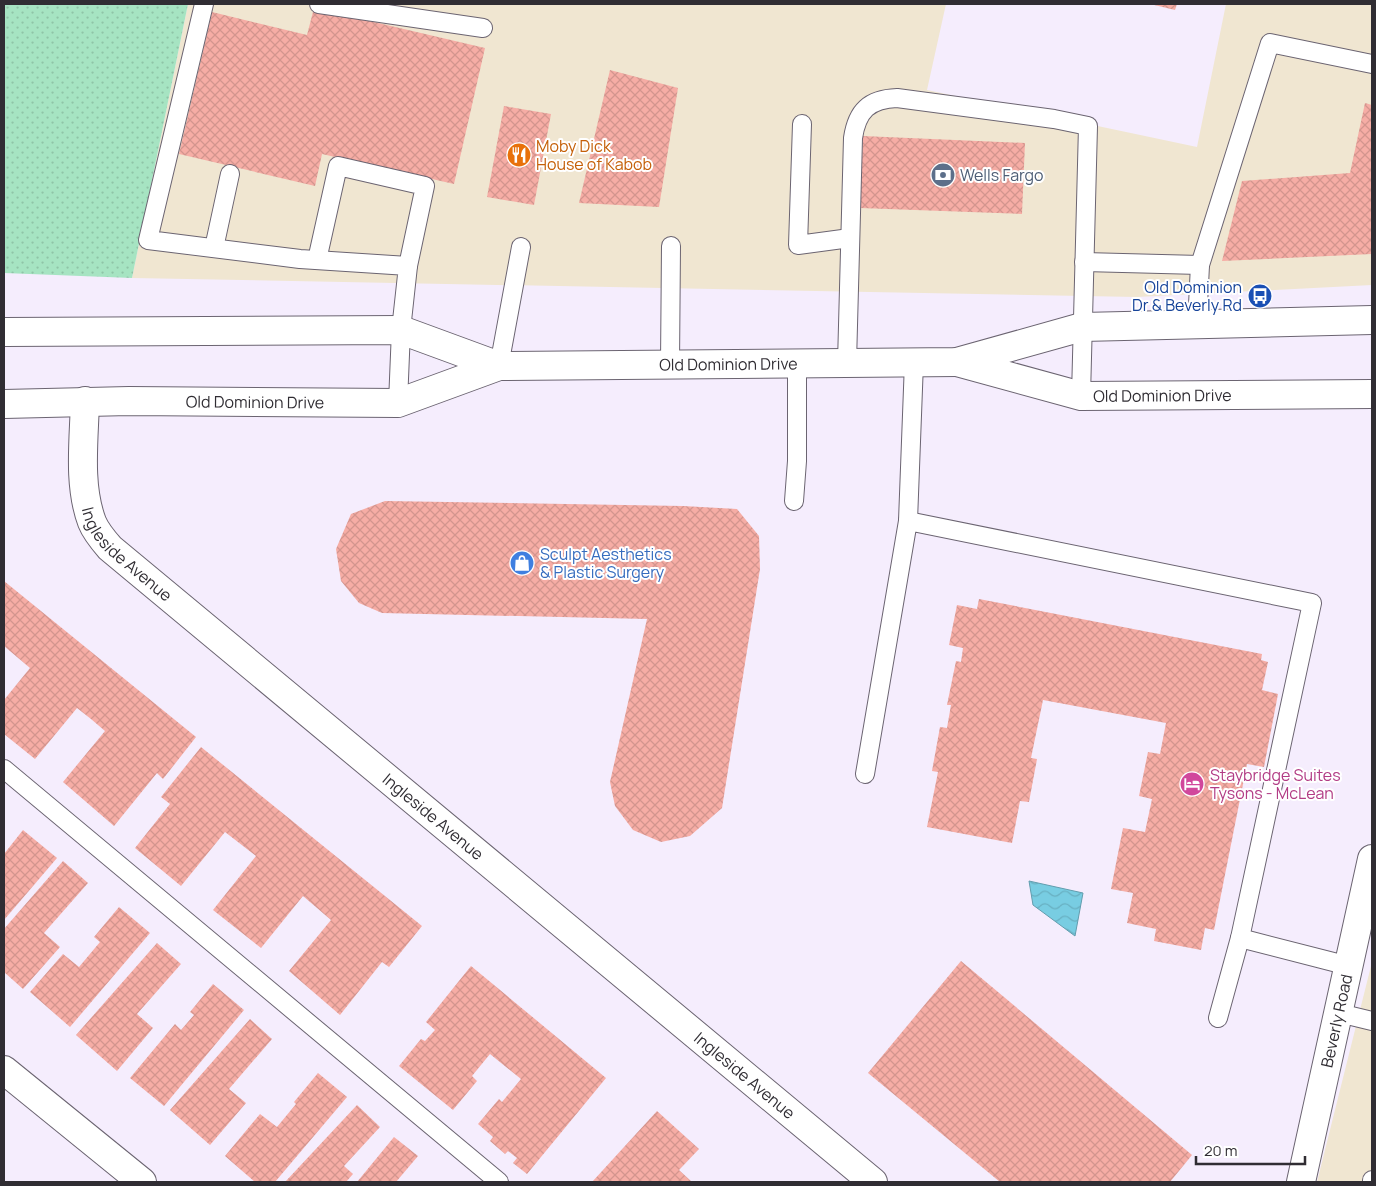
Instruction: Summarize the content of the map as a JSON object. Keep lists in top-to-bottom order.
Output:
{
  "streets": {
    "main road": ["Old Dominion Drive", "Ingleside Avenue", "Beverly Road"]
  },
  "crossings": [
    ["Old Dominion Drive", "Ingleside Avenue"]
  ],
  "places": {
    "restaurant": ["Moby Dick House of Kabob"],
    "bank": ["Wells Fargo"],
    "bus stop": ["Old Dominion Dr & Beverly Rd"],
    "shop": ["Sculpt Aesthetics & Plastic Surgery"],
    "hotel": ["Staybridge Suites Tysons - McLean"]
  },
  "scale_bar": "20 m"
}
